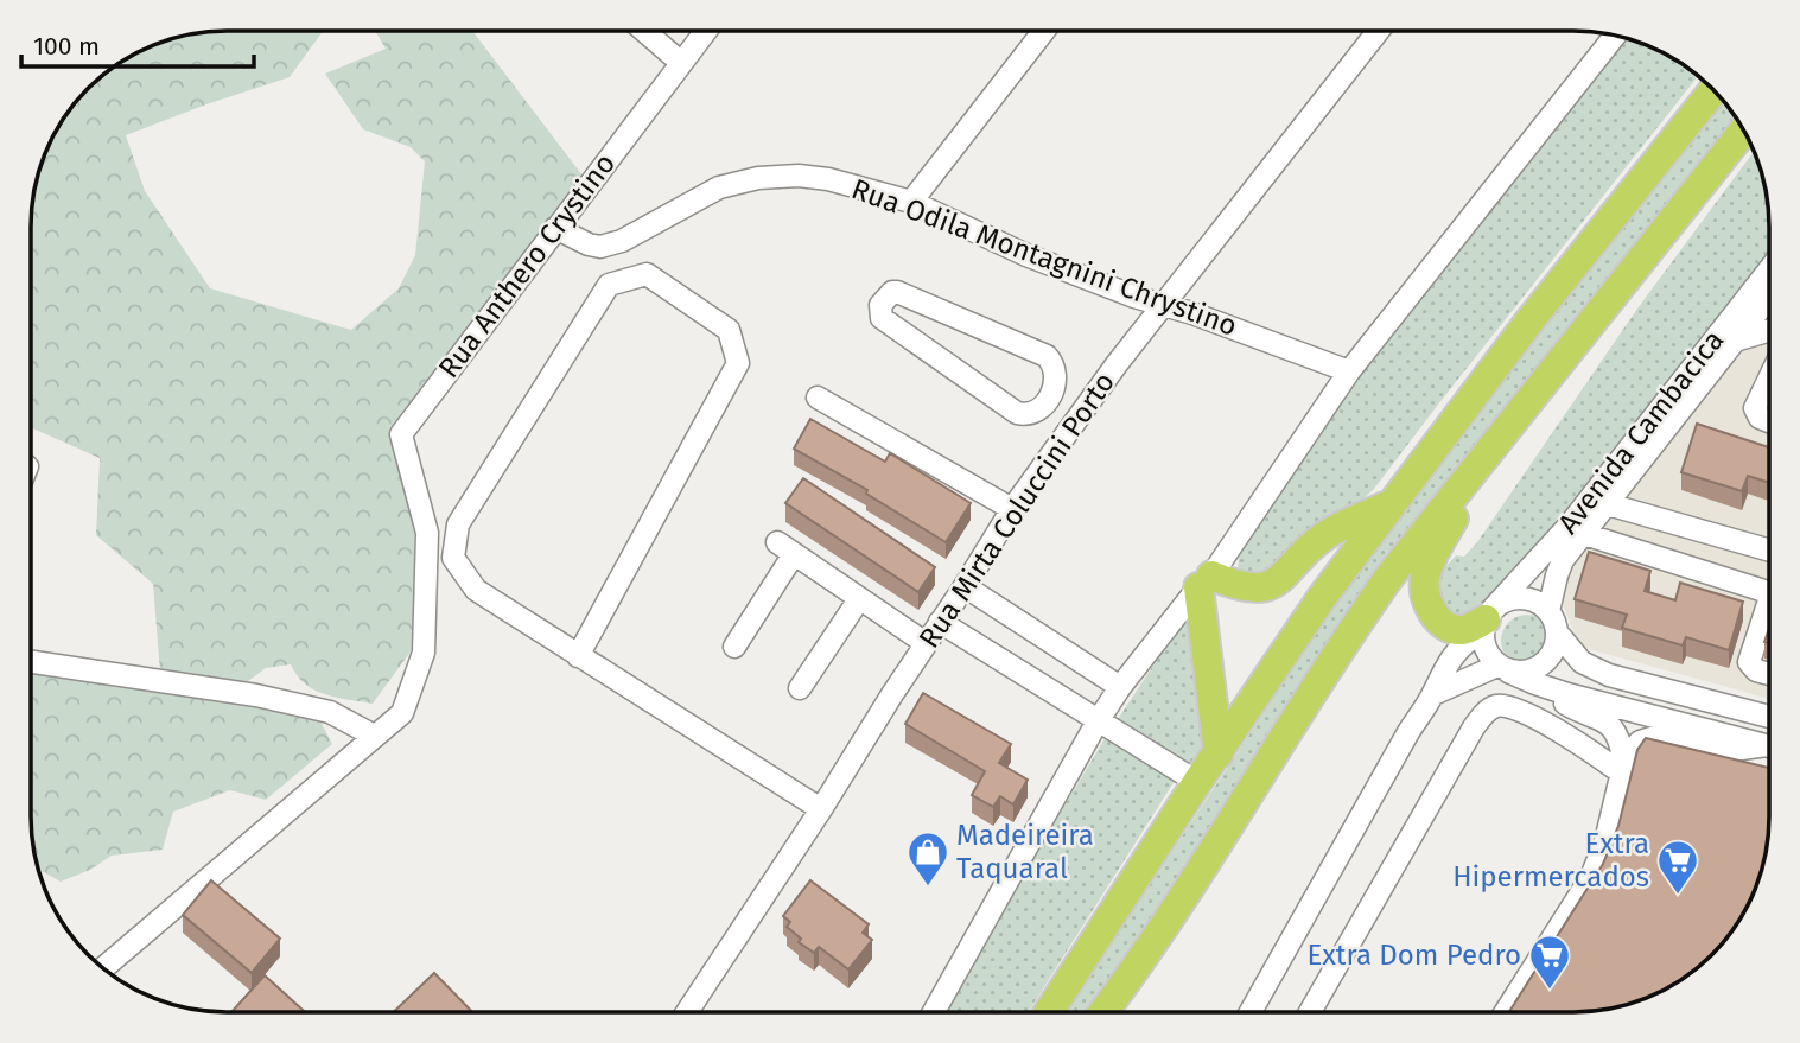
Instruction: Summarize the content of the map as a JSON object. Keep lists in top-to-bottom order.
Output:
{
  "streets": {
    "street": [
      "Rua Odila Montagnini Chrystino",
      "Rua Anthero Crystino",
      "Avenida Cambacica",
      "Rua Mirta Coluccini Porto"
    ]
  },
  "crossings": [
    ["Rua Odila Montagnini Chrystino", "Rua Anthero Crystino"],
    ["Rua Odila Montagnini Chrystino", "Rua Mirta Coluccini Porto"]
  ],
  "places": {
    "shop": ["Madeireira Taquaral"],
    "supermarket": ["Extra Hipermercados", "Extra Dom Pedro"]
  },
  "scale_bar": "100 m"
}
